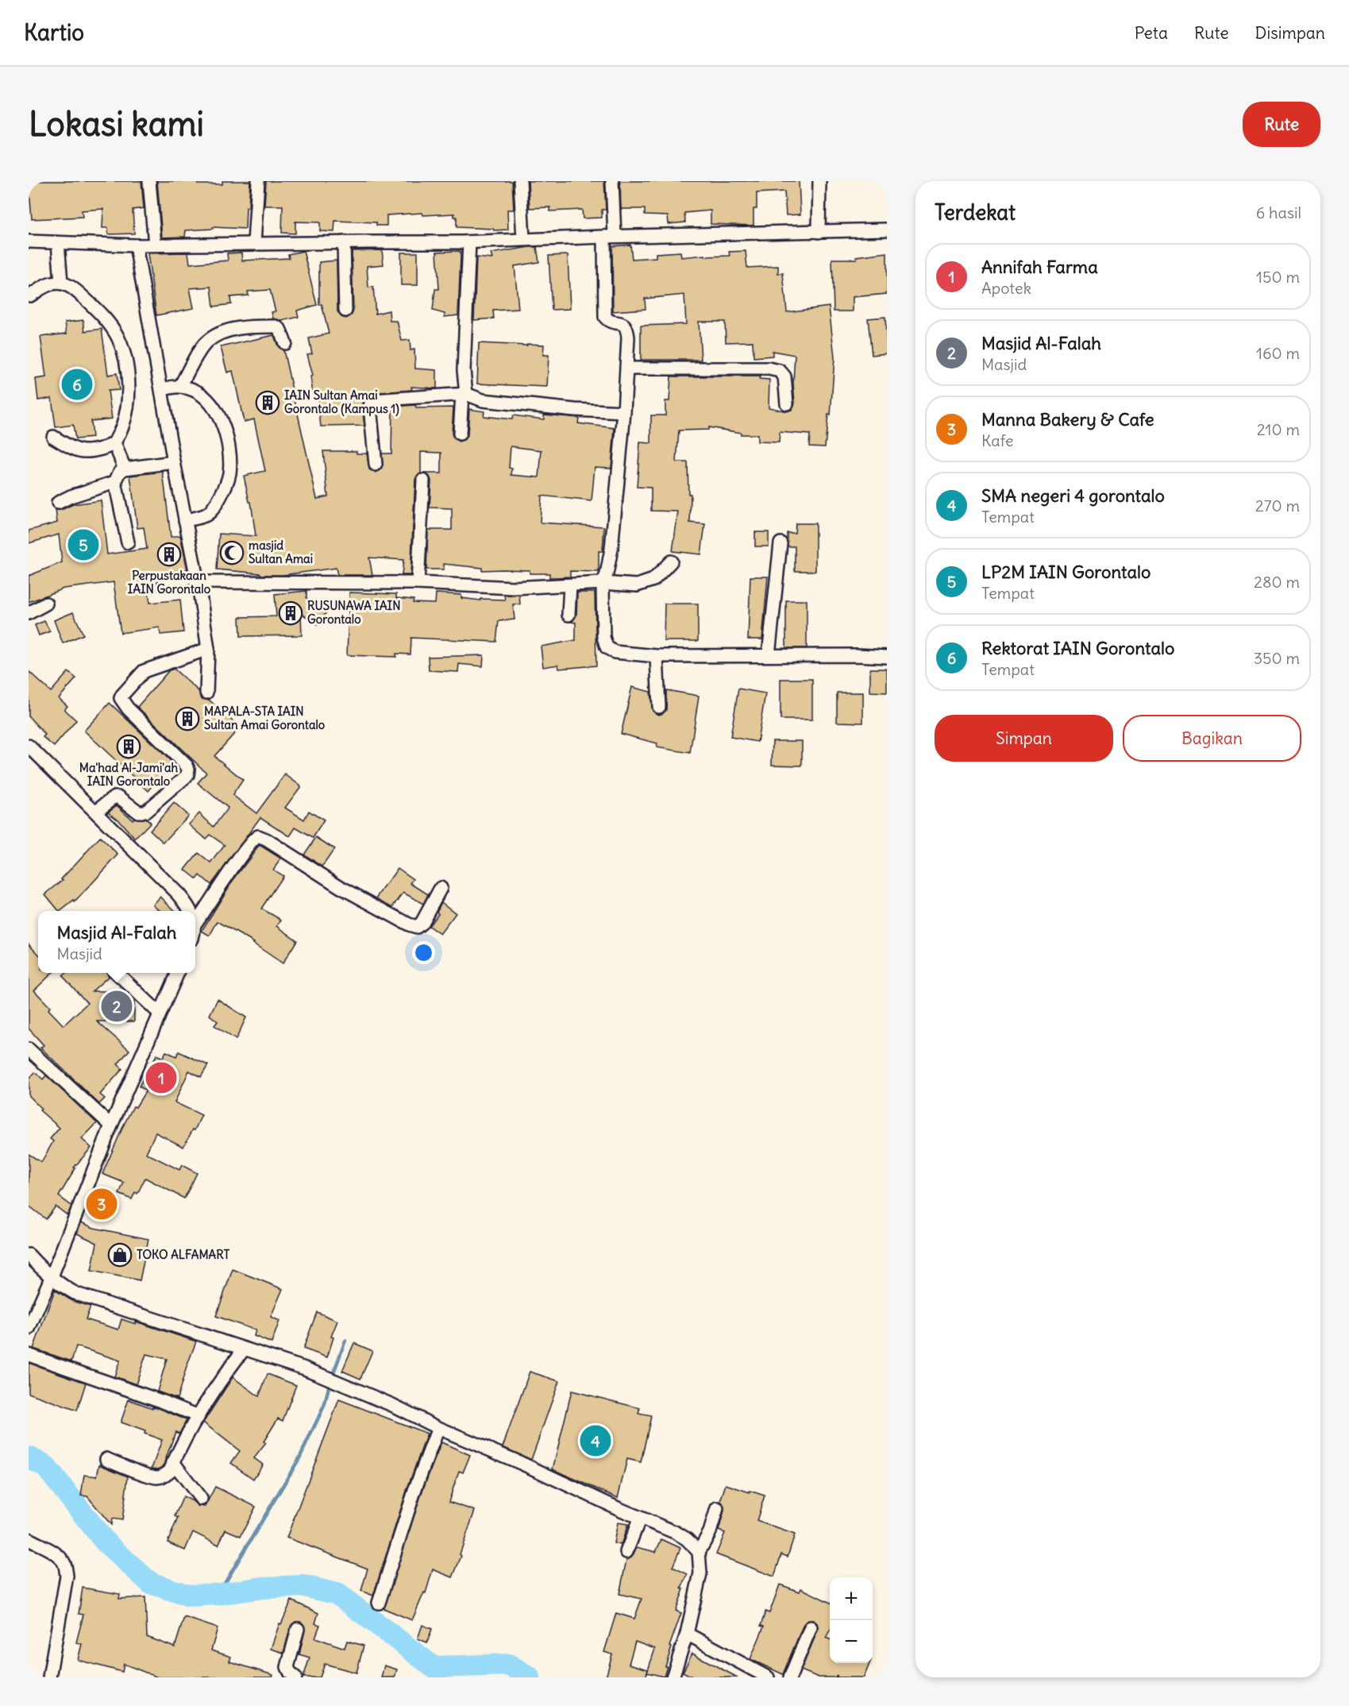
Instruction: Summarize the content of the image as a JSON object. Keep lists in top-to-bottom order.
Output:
{
  "places": {
    "building": [
      "IAIN Sultan Amai Gorontalo (Kampus 1)",
      "Perpustakaan IAIN Gorontalo",
      "RUSUNAWA IAIN Gorontalo",
      "MAPALA-STA IAIN Sultan Amai Gorontalo",
      "Ma'had Al-Jami'ah IAIN Gorontalo"
    ],
    "mosque": ["masjid Sultan Amai"],
    "shop": ["TOKO ALFAMART"]
  },
  "page": {
    "header": "Kartio",
    "nav": ["Peta", "Rute", "Disimpan"],
    "buttons": [
      "Rute",
      ["Simpan", "Bagikan"]
    ],
    "title": "Lokasi kami",
    "heading": ["Terdekat", "6 hasil"],
    "list": [
      {
        "mark": "1",
        "name": "Annifah Farma",
        "note": "Apotek",
        "value": "150 m"
      },
      {
        "mark": "2",
        "name": "Masjid Al-Falah",
        "note": "Masjid",
        "value": "160 m"
      },
      {
        "mark": "3",
        "name": "Manna Bakery & Cafe",
        "note": "Kafe",
        "value": "210 m"
      },
      {
        "mark": "4",
        "name": "SMA negeri 4 gorontalo",
        "note": "Tempat",
        "value": "270 m"
      },
      {
        "mark": "5",
        "name": "LP2M IAIN Gorontalo",
        "note": "Tempat",
        "value": "280 m"
      },
      {
        "mark": "6",
        "name": "Rektorat IAIN Gorontalo",
        "note": "Tempat",
        "value": "350 m"
      }
    ],
    "pins": [
      "6",
      "5",
      "2",
      "1",
      "3",
      "4"
    ],
    "popup": ["Masjid Al-Falah", "Masjid"],
    "map_buttons": ["+", "−"]
  }
}
